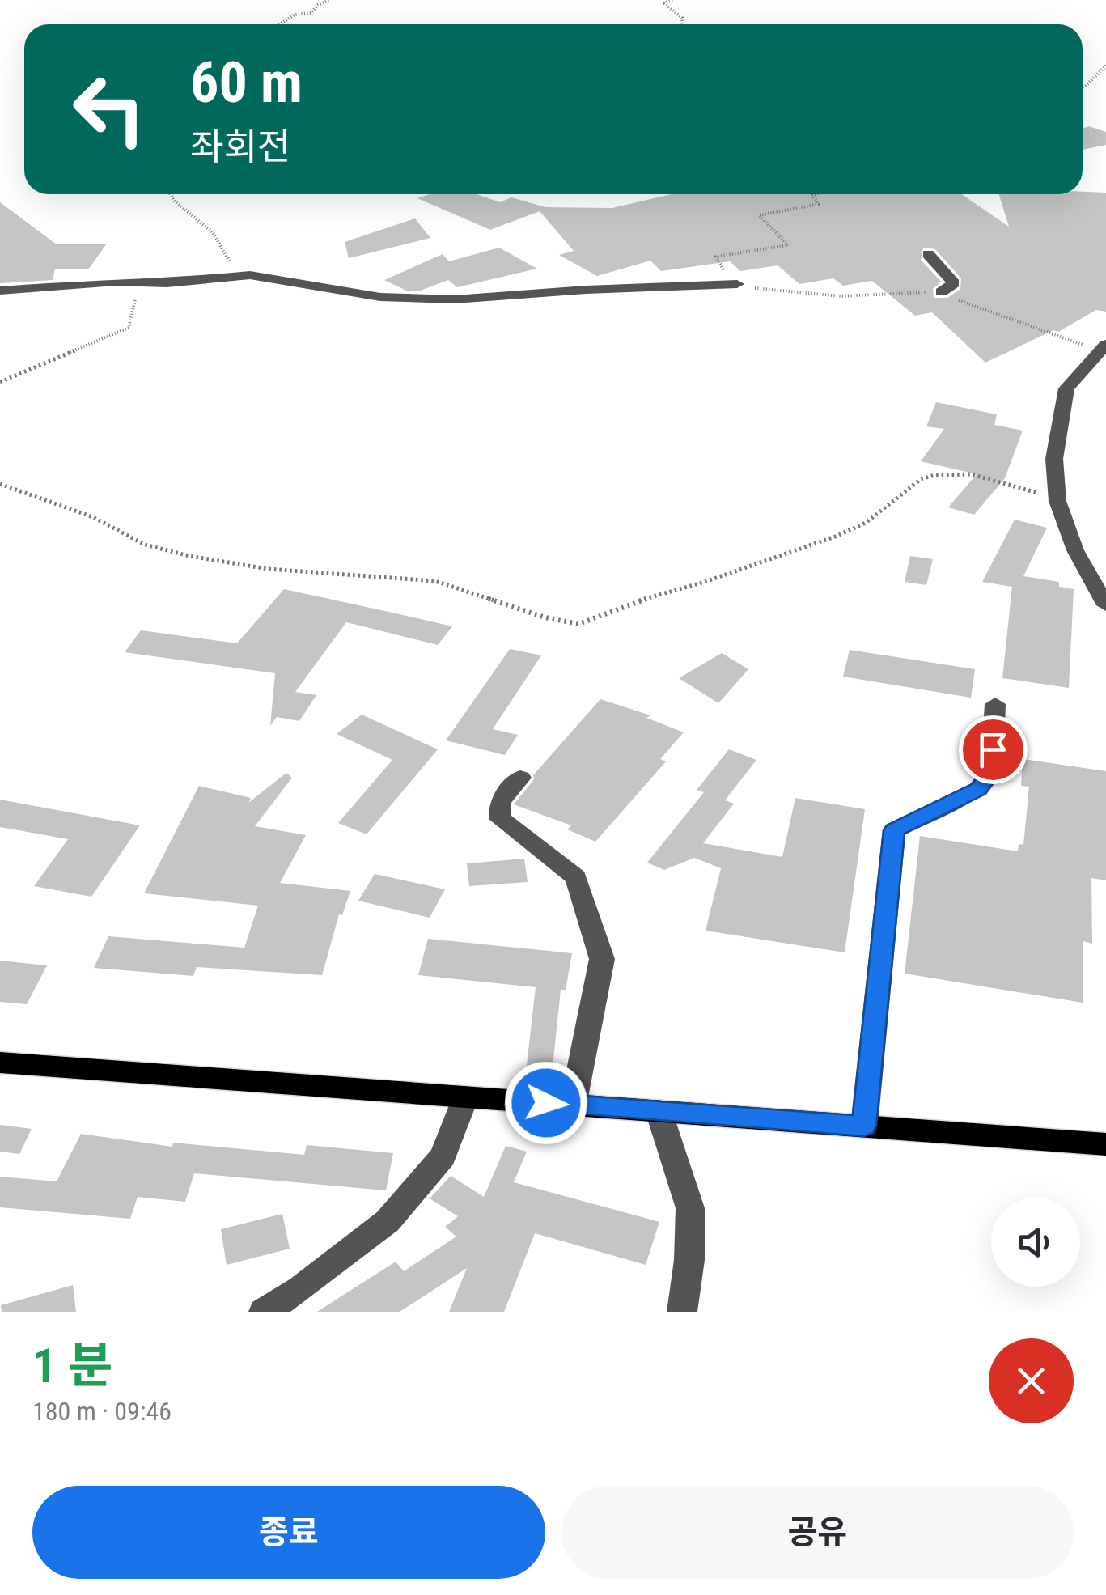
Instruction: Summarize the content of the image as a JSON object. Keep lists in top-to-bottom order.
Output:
{
  "page": {
    "turn": ["60 m", "좌회전"],
    "heading": ["1 분", "180 m · 09:46"],
    "buttons": ["종료", "공유"]
  }
}
